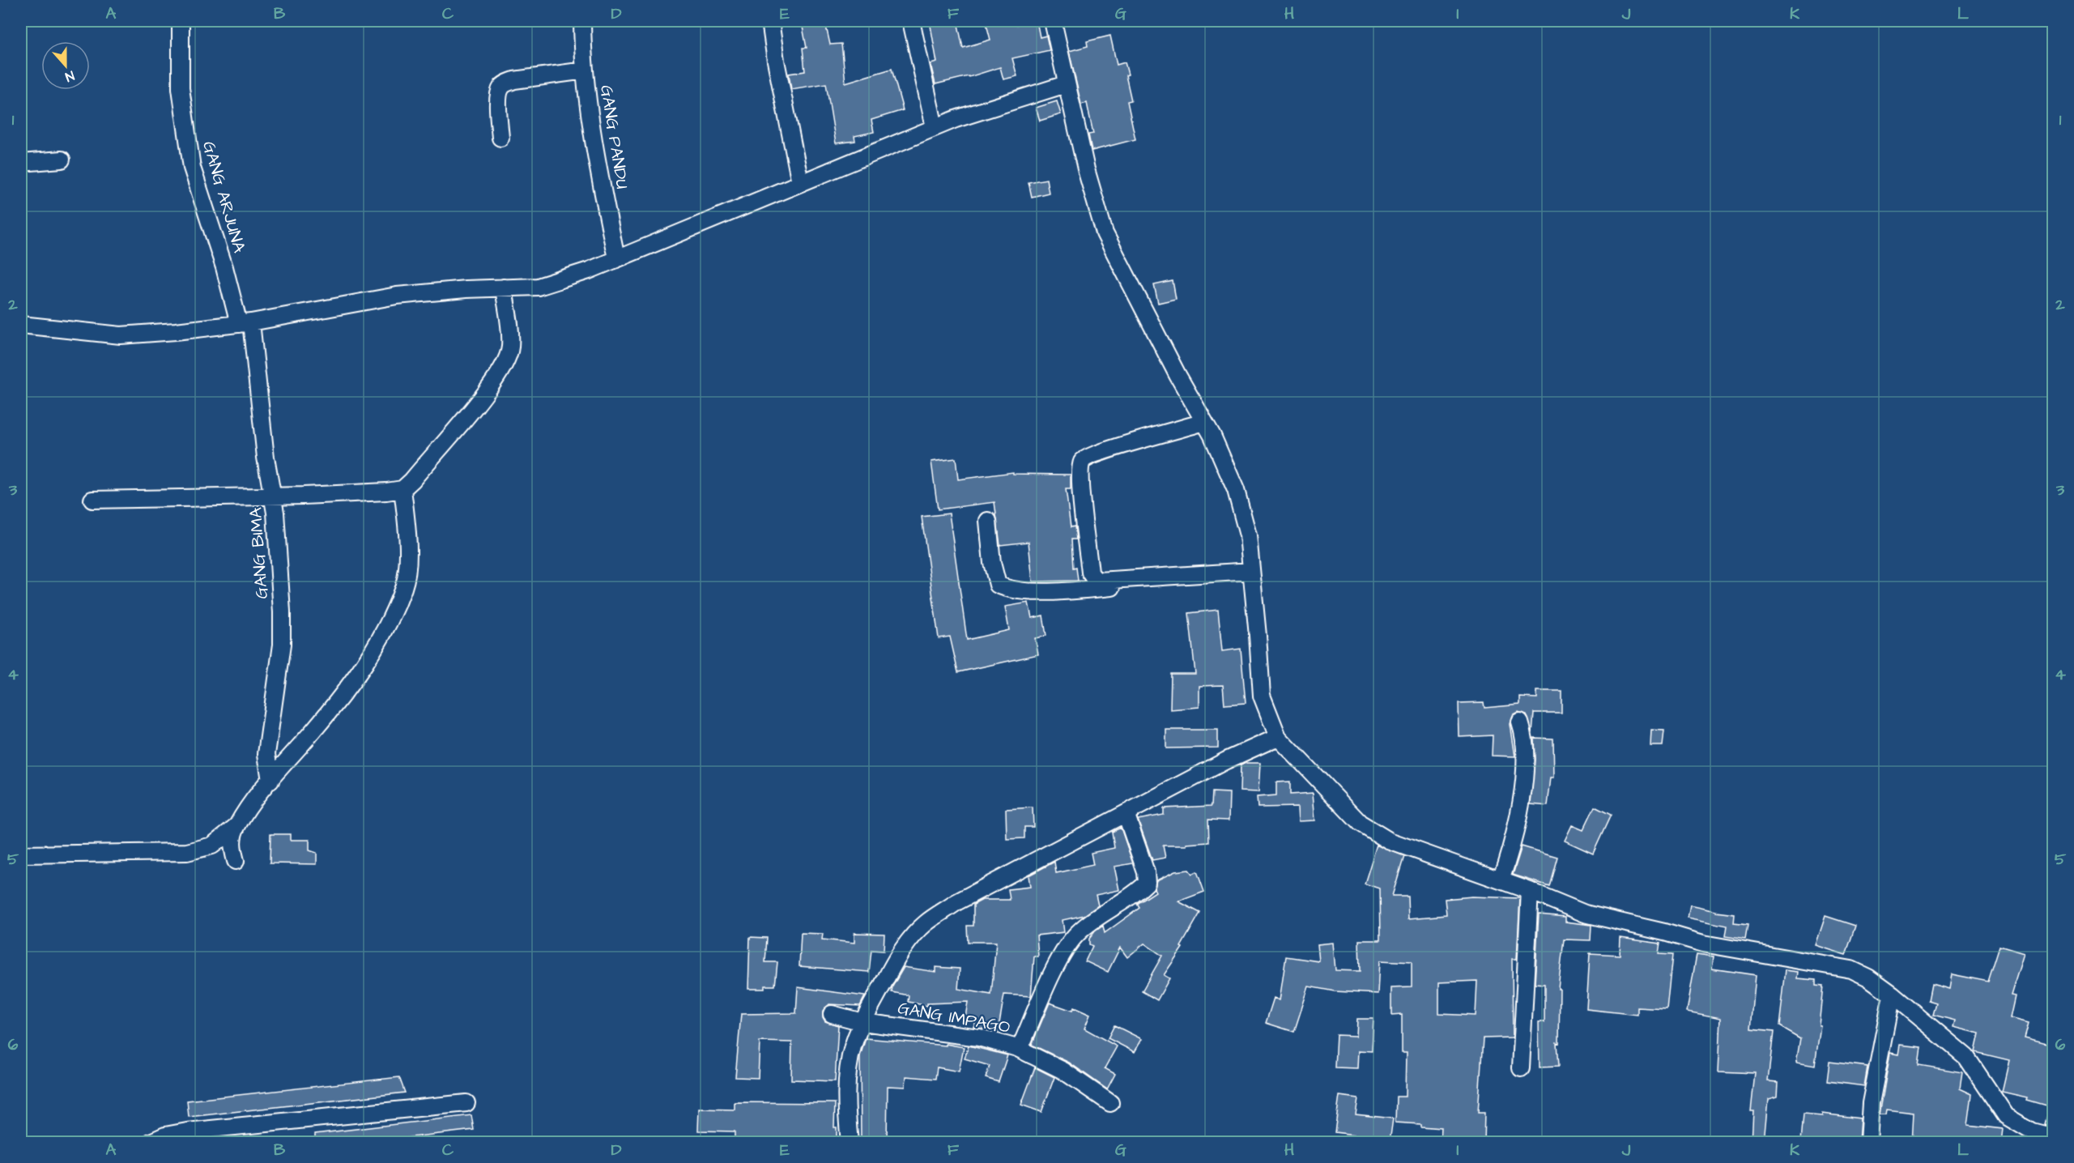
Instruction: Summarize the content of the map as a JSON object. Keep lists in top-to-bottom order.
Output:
{
  "streets": {
    "street": [
      "GANG PANDU",
      "GANG ARJUNA",
      "GANG BIMA",
      "GANG IMPAGO"
    ]
  },
  "crossings": [
    ["GANG ARJUNA", "GANG BIMA"]
  ],
  "north": "bottom",
  "grid": {
    "columns": [
      "A",
      "B",
      "C",
      "D",
      "E",
      "F",
      "G",
      "H",
      "I",
      "J",
      "K",
      "L"
    ],
    "rows": [
      "1",
      "2",
      "3",
      "4",
      "5",
      "6"
    ]
  }
}
